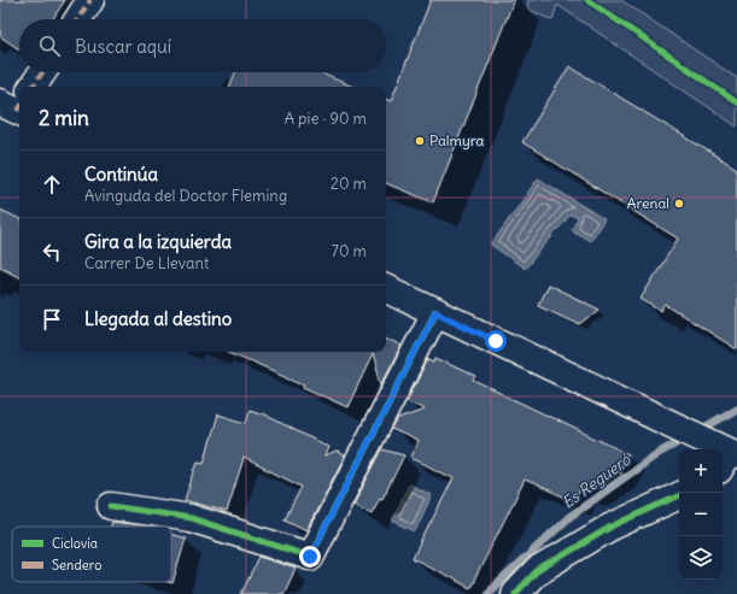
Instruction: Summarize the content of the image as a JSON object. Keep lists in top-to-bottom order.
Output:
{
  "water": ["Es Regueró"],
  "places": ["Palmyra", "Arenal"],
  "legend": ["Ciclovía", "Sendero"],
  "page": {
    "search": "Buscar aquí",
    "heading": ["2 min", "A pie · 90 m"],
    "list": [
      ["Continúa", "Avinguda del Doctor Fleming", "20 m"],
      ["Gira a la izquierda", "Carrer De Llevant", "70 m"],
      "Llegada al destino"
    ],
    "map_buttons": ["+", "−"]
  }
}
